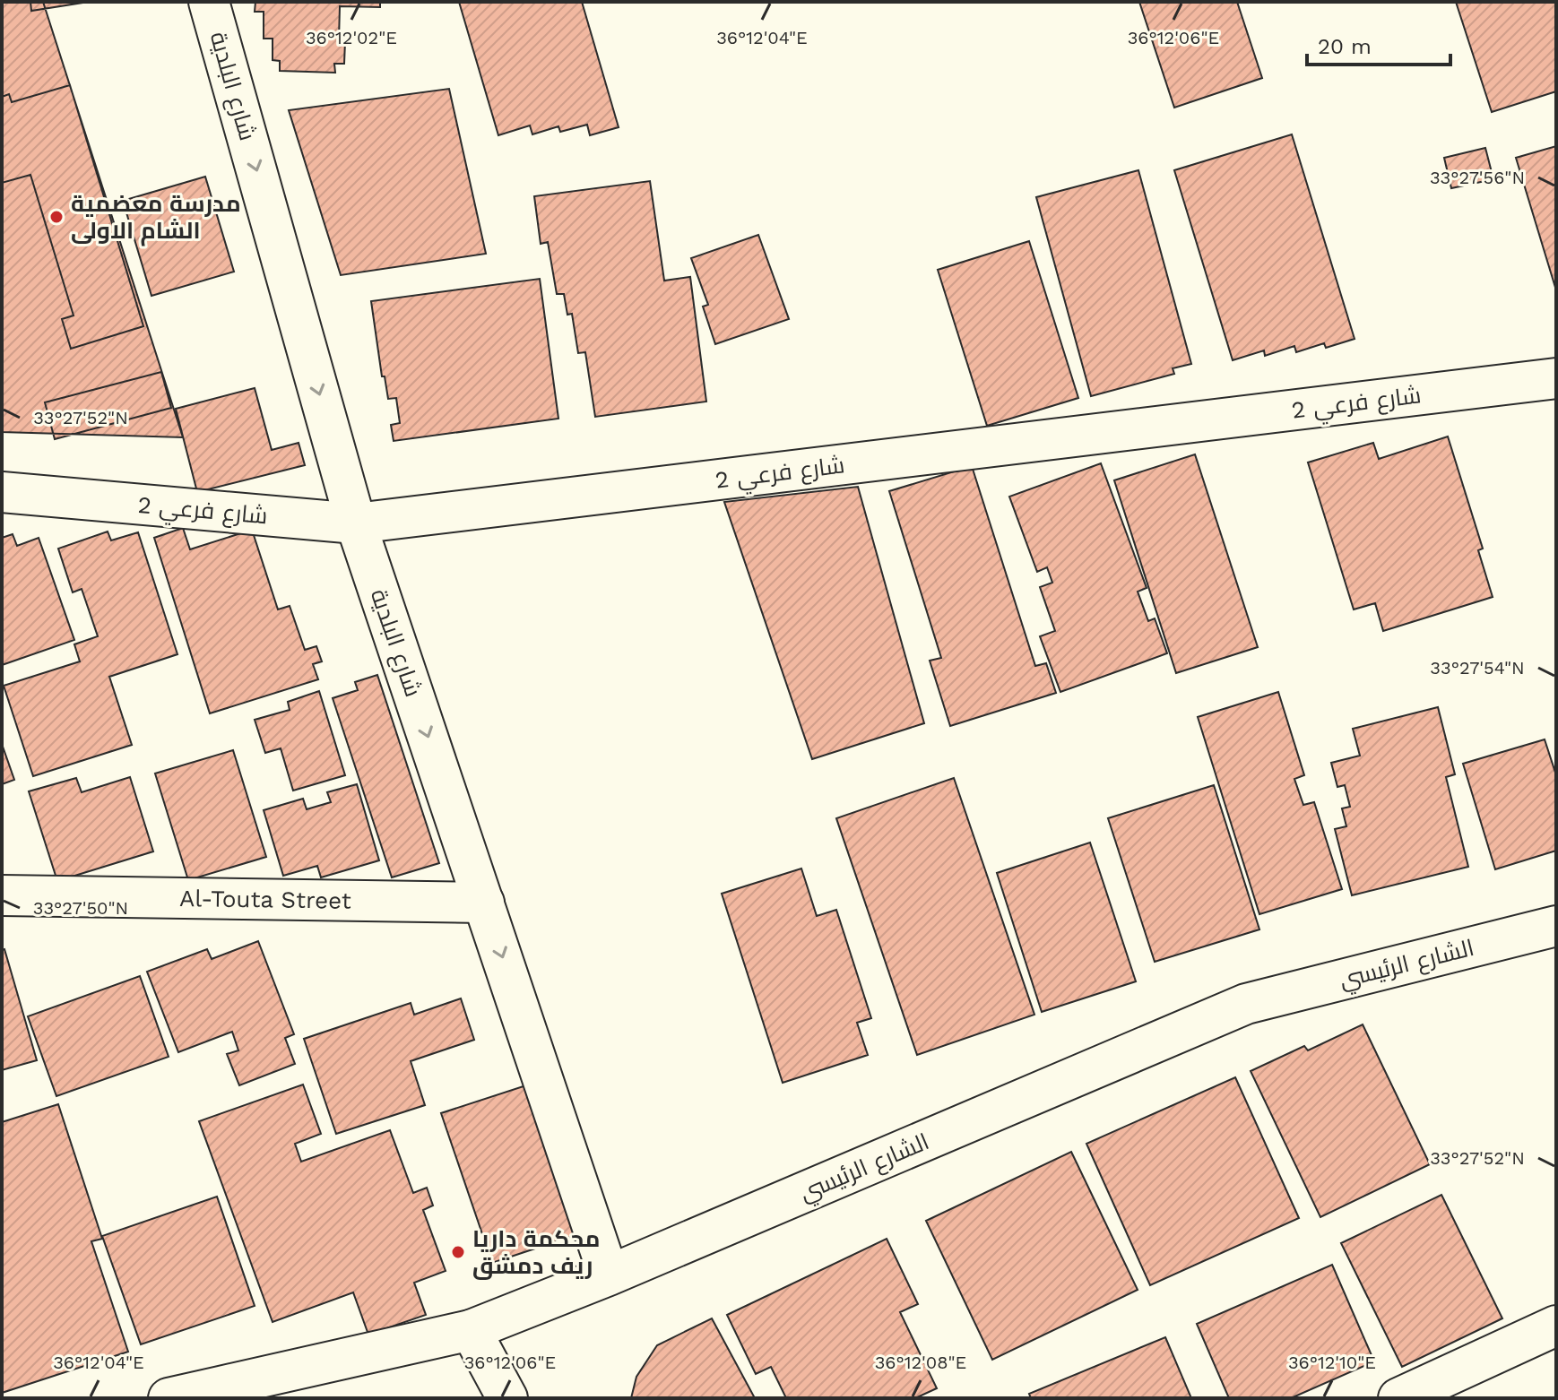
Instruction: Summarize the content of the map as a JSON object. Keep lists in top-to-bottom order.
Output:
{
  "streets": {
    "street": [
      "شارع البلدية",
      "شارع فرعي 2",
      "Al-Touta Street",
      "الشارع الرئيسي"
    ]
  },
  "crossings": [
    ["شارع البلدية", "شارع فرعي 2"],
    ["شارع البلدية", "Al-Touta Street"],
    ["شارع البلدية", "الشارع الرئيسي"]
  ],
  "one_way": ["شارع البلدية"],
  "places": ["مدرسة معضمية الشام الاولى", "محكمة داريا ريف دمشق"],
  "scale_bar": "20 m",
  "coordinates": [
    "36°12'02\"E",
    "36°12'04\"E",
    "36°12'06\"E",
    "33°27'56\"N",
    "33°27'52\"N",
    "33°27'54\"N",
    "33°27'50\"N",
    "36°12'08\"E",
    "36°12'10\"E"
  ]
}
